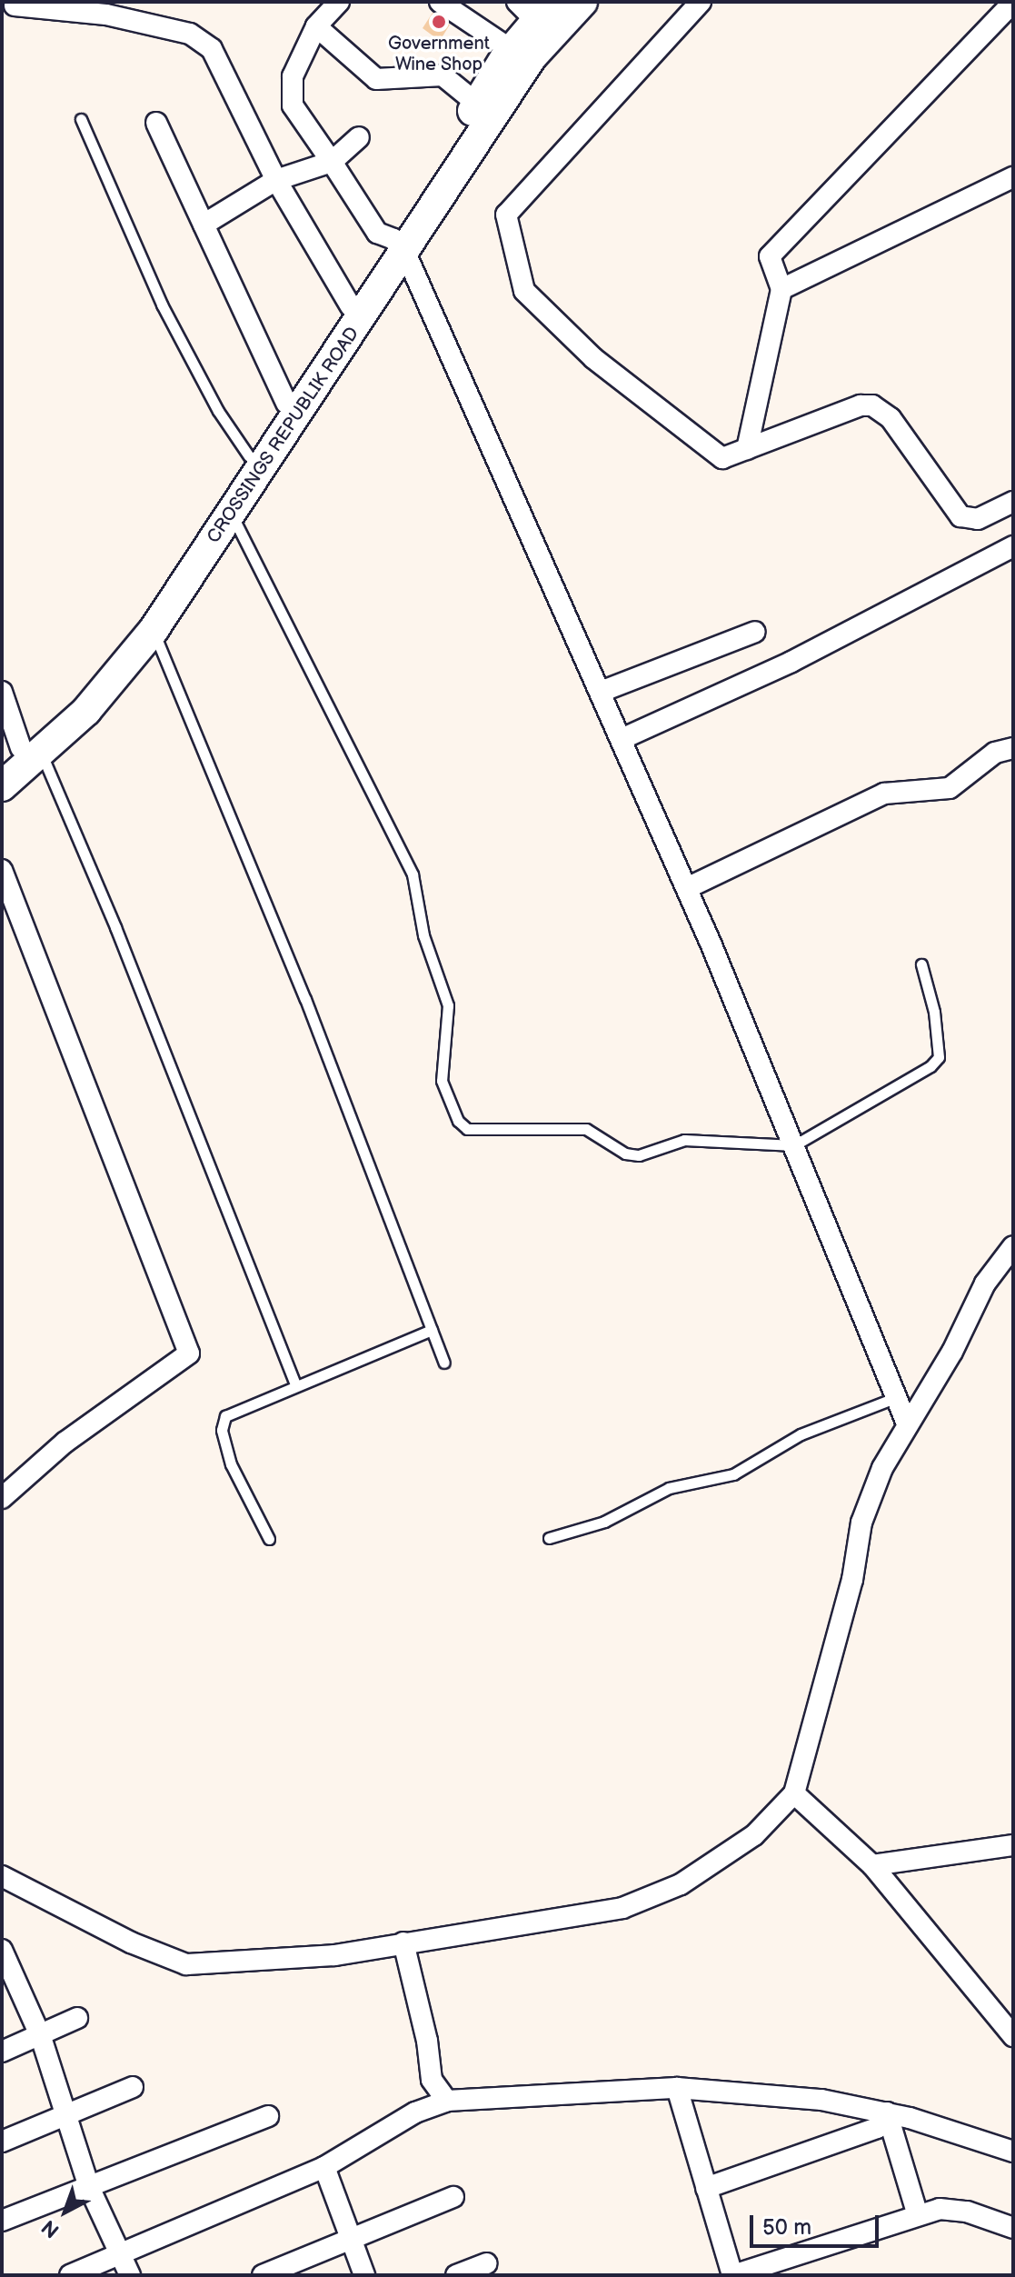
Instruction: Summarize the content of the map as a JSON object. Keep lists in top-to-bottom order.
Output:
{
  "streets": {
    "street": ["CROSSINGS REPUBLIK ROAD"]
  },
  "places": ["Government Wine Shop"],
  "scale_bar": "50 m",
  "north": "bottom left"
}
